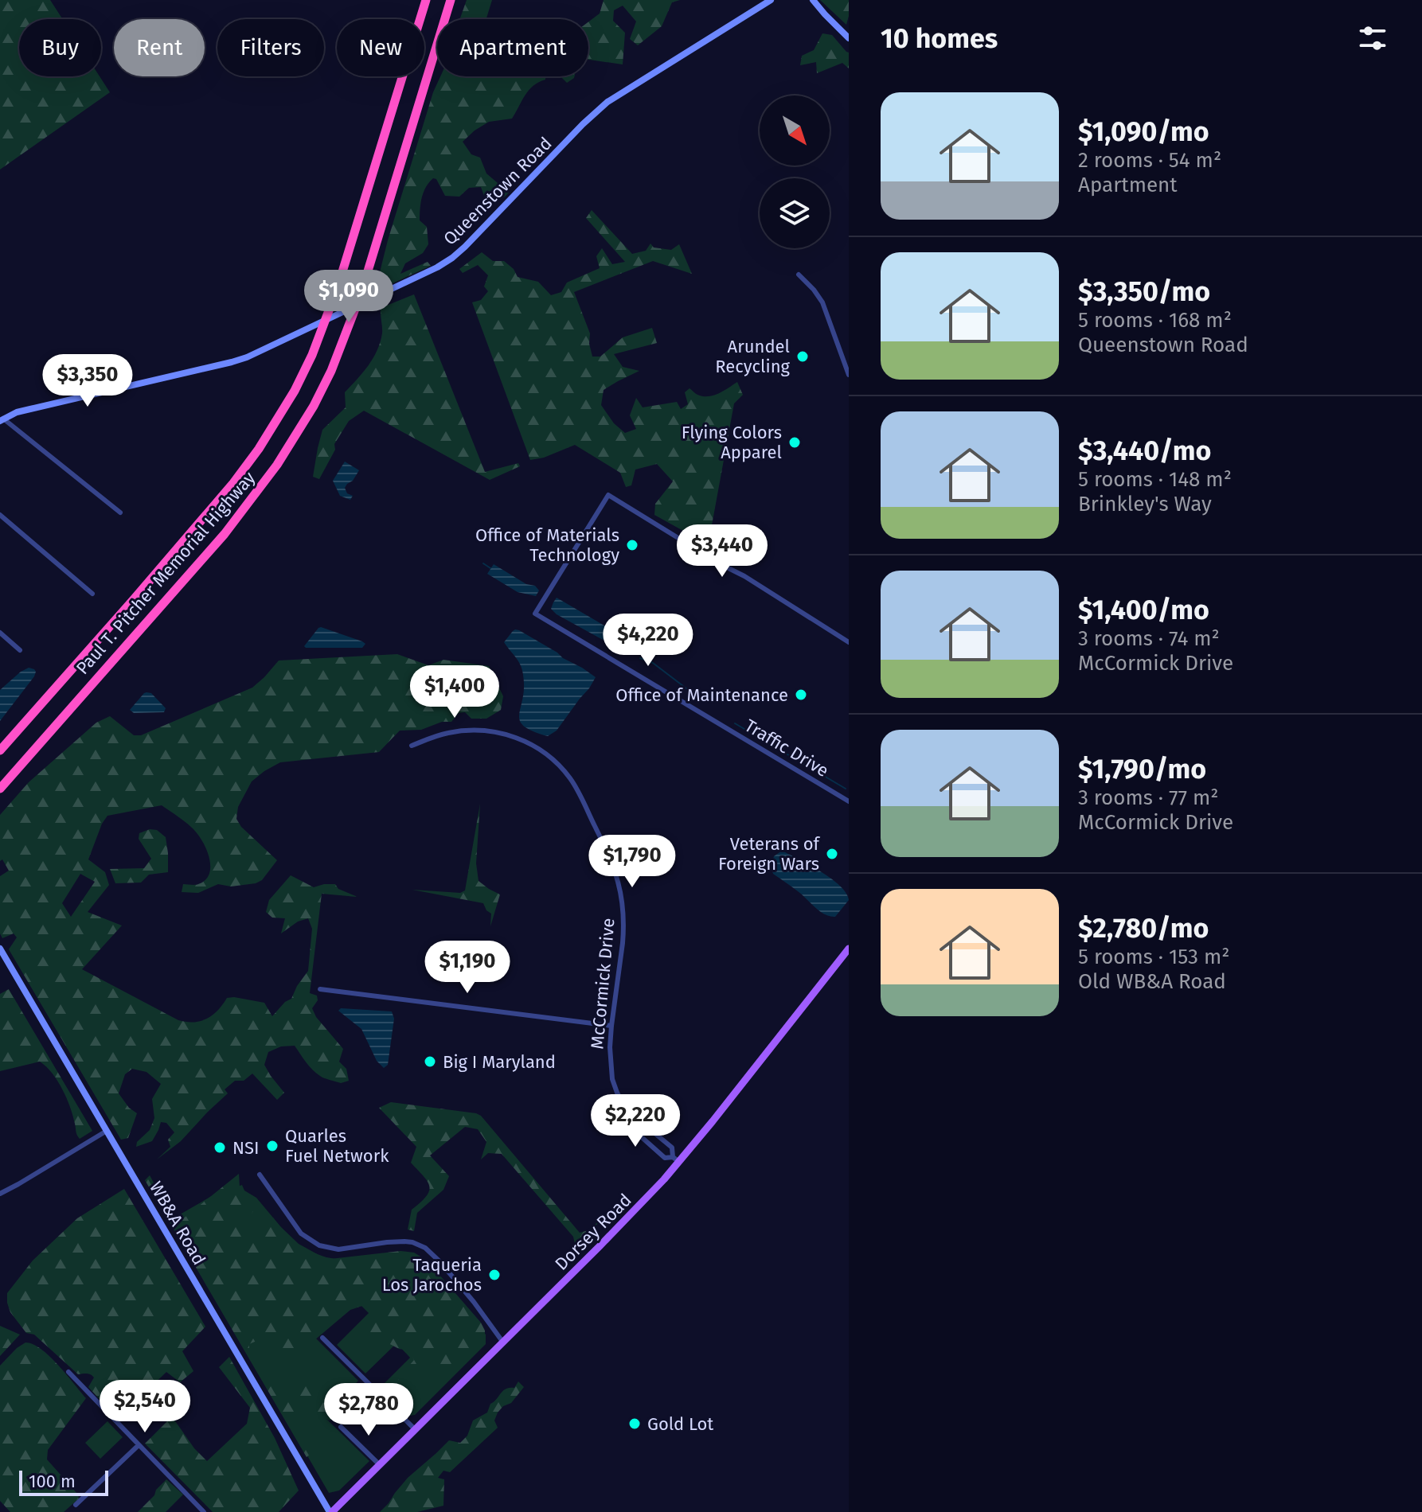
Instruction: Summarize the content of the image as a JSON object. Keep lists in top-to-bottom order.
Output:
{
  "streets": {
    "highway": ["Paul T. Pitcher Memorial Highway"],
    "main road": ["Dorsey Road"],
    "street": [
      "Queenstown Road",
      "Traffic Drive",
      "McCormick Drive",
      "WB&A Road"
    ]
  },
  "crossings": [
    ["McCormick Drive", "Dorsey Road"],
    ["WB&A Road", "Dorsey Road"]
  ],
  "places": [
    "Arundel Recycling",
    "Flying Colors Apparel",
    "Office of Materials Technology",
    "Office of Maintenance",
    "Veterans of Foreign Wars",
    "Big I Maryland",
    "Quarles Fuel Network",
    "NSI",
    "Taqueria Los Jarochos",
    "Gold Lot"
  ],
  "scale_bar": "100 m",
  "north": "bottom right",
  "page": {
    "heading": "10 homes",
    "chip": [
      "Buy",
      "Rent",
      "Filters",
      "New",
      "Apartment"
    ],
    "list": [
      {
        "name": "$1,090/mo",
        "note": "2 rooms · 54 m² · Apartment"
      },
      {
        "name": "$3,350/mo",
        "note": "5 rooms · 168 m² · Queenstown Road"
      },
      {
        "name": "$3,440/mo",
        "note": "5 rooms · 148 m² · Brinkley's Way"
      },
      {
        "name": "$1,400/mo",
        "note": "3 rooms · 74 m² · McCormick Drive"
      },
      {
        "name": "$1,790/mo",
        "note": "3 rooms · 77 m² · McCormick Drive"
      },
      {
        "name": "$2,780/mo",
        "note": "5 rooms · 153 m² · Old WB&A Road"
      }
    ],
    "price": [
      "$1,090",
      "$3,350",
      "$3,440",
      "$4,220",
      "$1,400",
      "$1,790",
      "$1,190",
      "$2,220",
      "$2,540",
      "$2,780"
    ],
    "scale": "100 m"
  }
}
